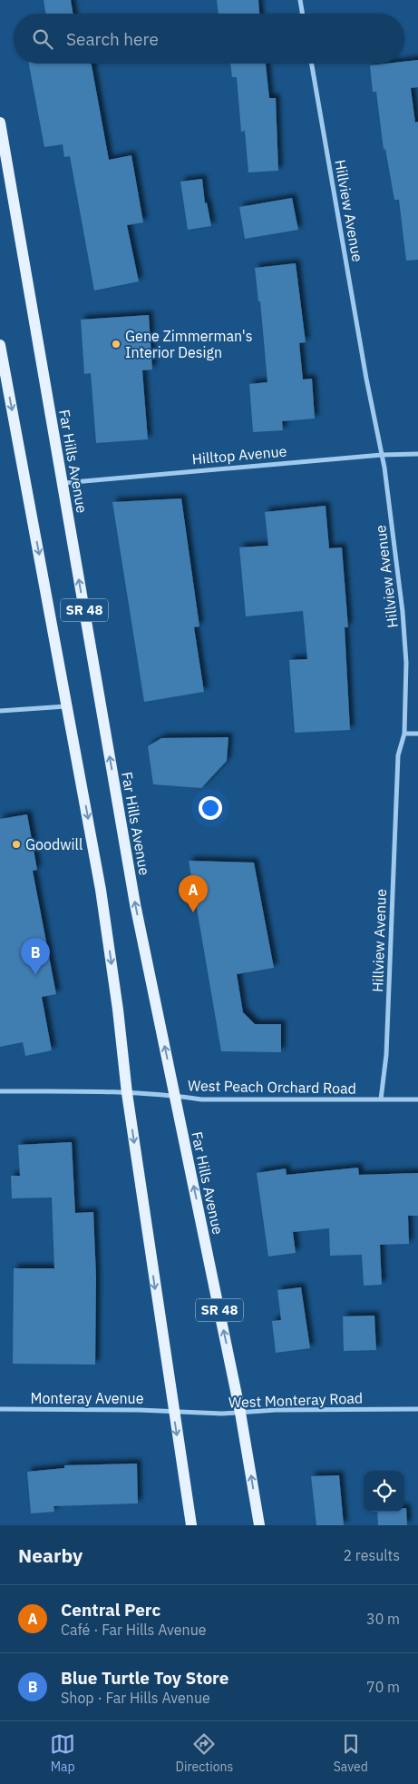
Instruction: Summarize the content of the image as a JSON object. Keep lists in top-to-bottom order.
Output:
{
  "streets": {
    "main road": ["Far Hills Avenue", "SR 48"],
    "street": [
      "Hillview Avenue",
      "Hilltop Avenue",
      "West Peach Orchard Road",
      "Monteray Avenue",
      "West Monteray Road"
    ]
  },
  "crossings": [
    ["Hillview Avenue", "Hilltop Avenue"],
    ["Hillview Avenue", "West Peach Orchard Road"],
    ["Hilltop Avenue", "Far Hills Avenue"],
    ["Far Hills Avenue", "West Peach Orchard Road"],
    ["Far Hills Avenue", "West Monteray Road"],
    ["SR 48", "West Peach Orchard Road"],
    ["SR 48", "Monteray Avenue"],
    ["SR 48", "West Monteray Road"],
    ["Monteray Avenue", "West Monteray Road"]
  ],
  "places": ["Gene Zimmerman's Interior Design", "Goodwill"],
  "page": {
    "search": "Search here",
    "pins": ["A", "B"],
    "heading": ["Nearby", "2 results"],
    "list": [
      {
        "mark": "A",
        "name": "Central Perc",
        "note": "Café · Far Hills Avenue",
        "value": "30 m"
      },
      {
        "mark": "B",
        "name": "Blue Turtle Toy Store",
        "note": "Shop · Far Hills Avenue",
        "value": "70 m"
      }
    ],
    "nav": ["Map", "Directions", "Saved"]
  }
}
